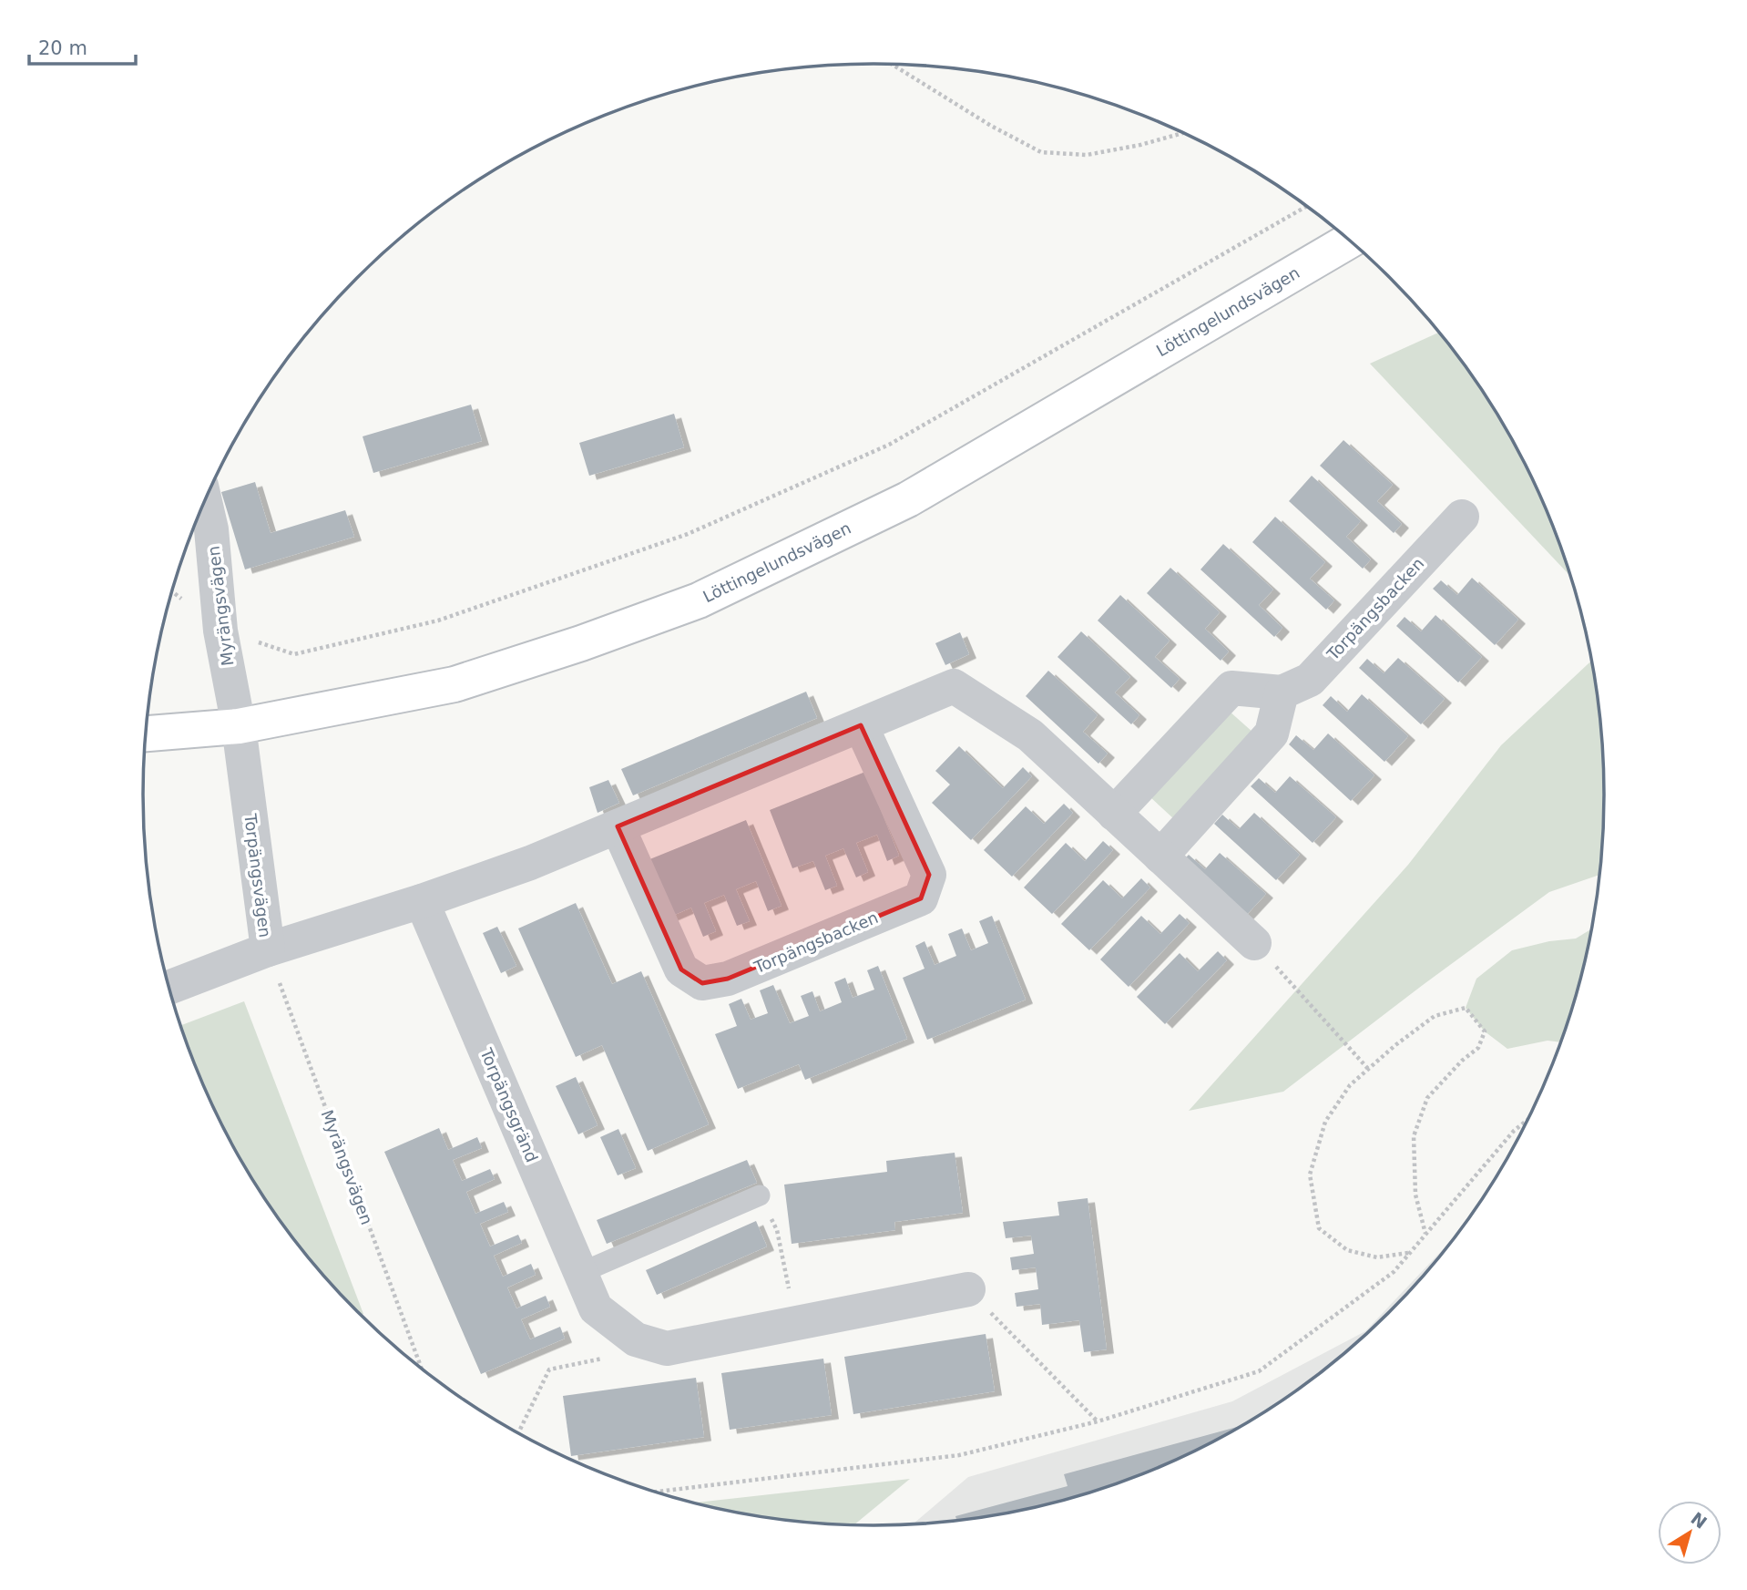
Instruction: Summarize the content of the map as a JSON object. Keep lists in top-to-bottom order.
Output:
{
  "streets": {
    "main road": ["Löttingelundsvägen"],
    "street": [
      "Myrängsvägen",
      "Torpängsbacken",
      "Torpängsvägen",
      "Torpängsgränd"
    ]
  },
  "crossings": [
    ["Löttingelundsvägen", "Myrängsvägen"],
    ["Löttingelundsvägen", "Torpängsvägen"],
    ["Myrängsvägen", "Torpängsvägen"]
  ],
  "scale_bar": "20 m",
  "north": "top right"
}
